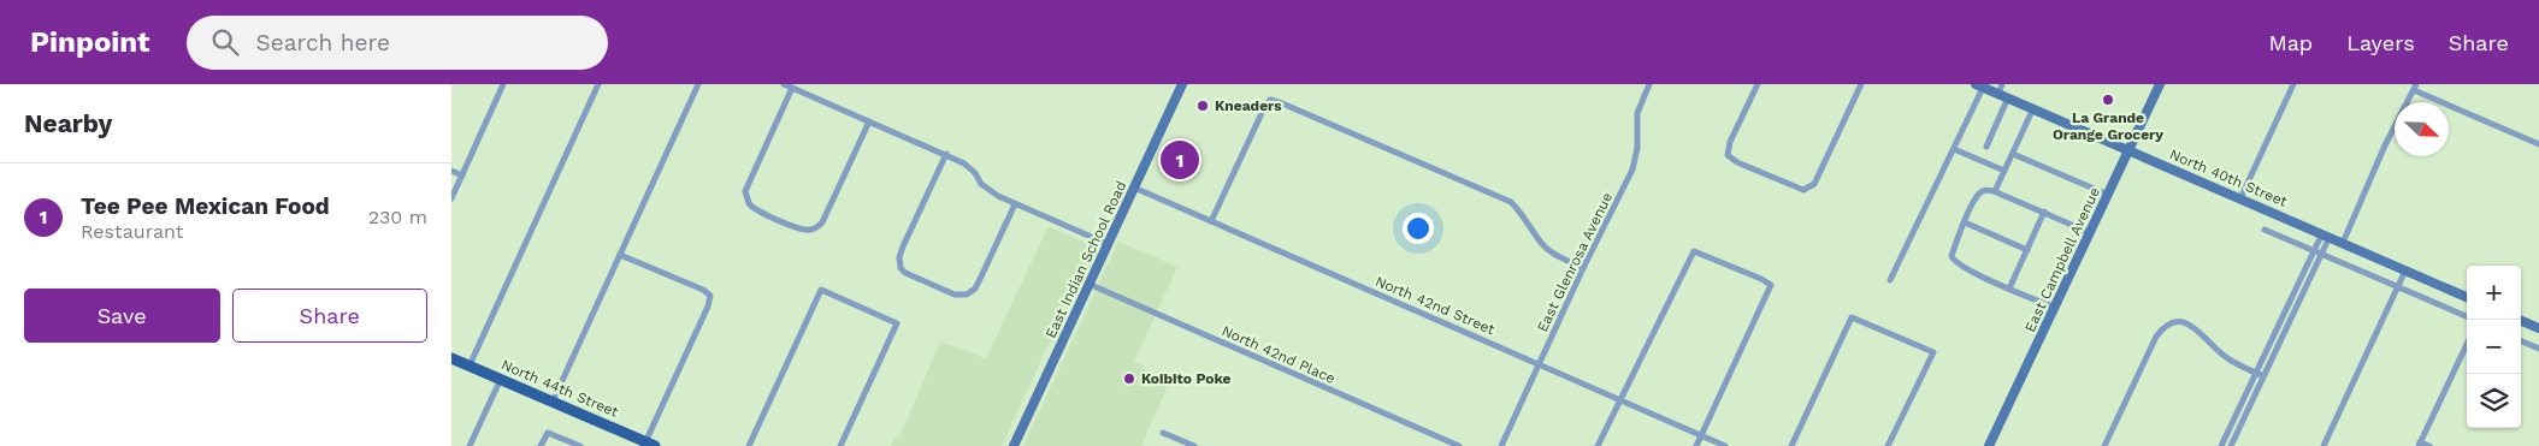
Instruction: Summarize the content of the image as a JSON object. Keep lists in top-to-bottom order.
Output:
{
  "streets": {
    "main road": [
      "North 40th Street",
      "East Indian School Road",
      "East Campbell Avenue",
      "North 44th Street"
    ],
    "street": ["East Glenrosa Avenue", "North 42nd Street", "North 42nd Place"]
  },
  "crossings": [
    ["North 40th Street", "East Campbell Avenue"],
    ["East Indian School Road", "North 42nd Street"],
    ["East Indian School Road", "North 42nd Place"],
    ["East Glenrosa Avenue", "North 42nd Street"]
  ],
  "places": ["La Grande Orange Grocery", "Kneaders", "Koibito Poke"],
  "north": "bottom right",
  "page": {
    "header": "Pinpoint",
    "search": "Search here",
    "nav": ["Map", "Layers", "Share"],
    "heading": "Nearby",
    "pins": "1",
    "list": [
      {
        "mark": "1",
        "name": "Tee Pee Mexican Food",
        "note": "Restaurant",
        "value": "230 m"
      }
    ],
    "map_buttons": ["+", "−"],
    "buttons": ["Save", "Share"]
  }
}
